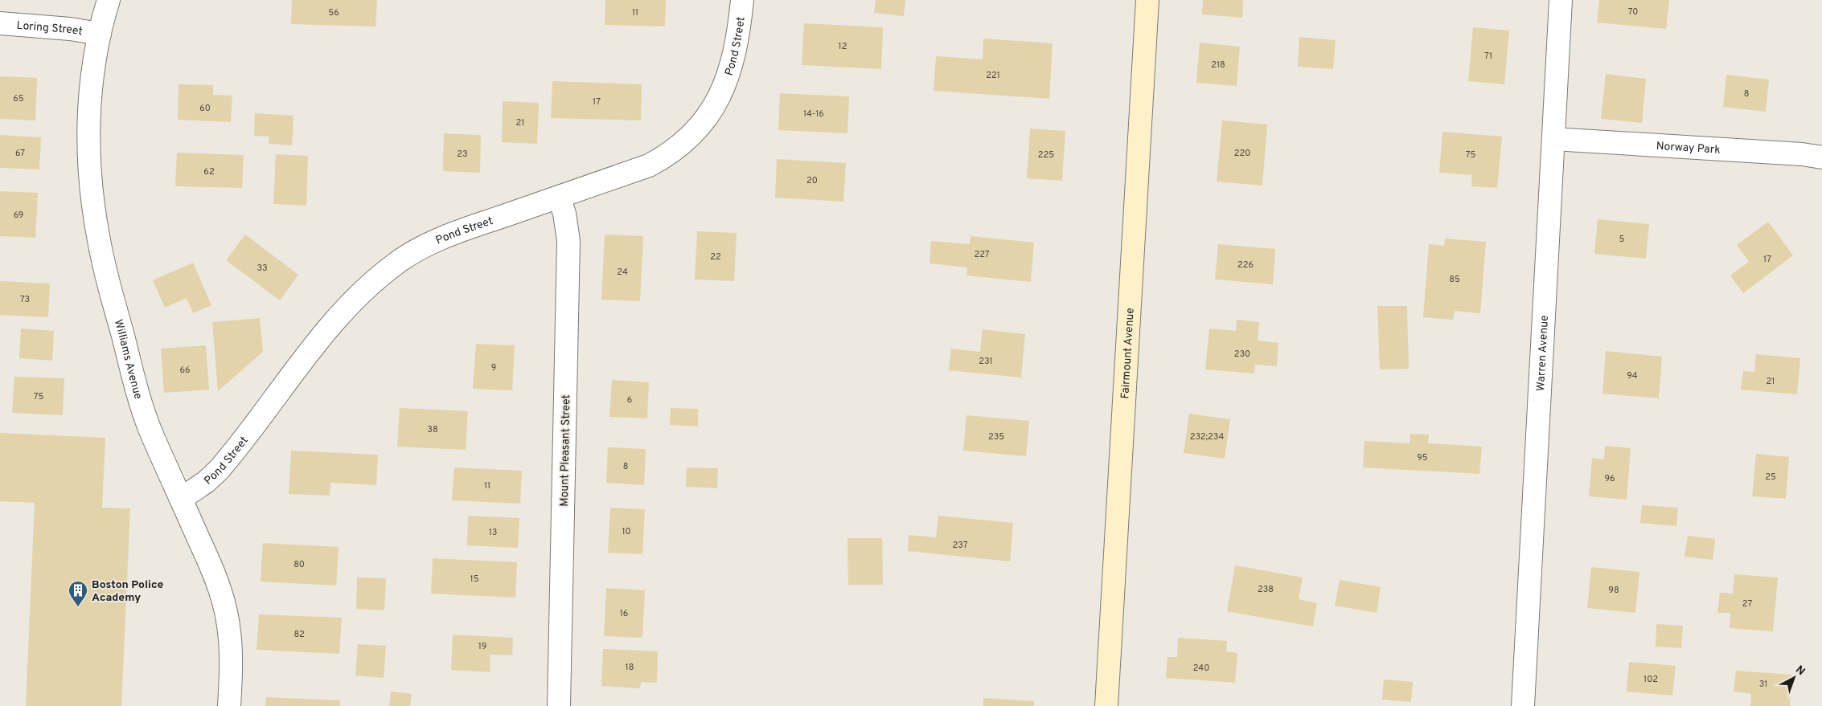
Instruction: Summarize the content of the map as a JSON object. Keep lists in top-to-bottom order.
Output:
{
  "streets": {
    "street": [
      "Loring Street",
      "Pond Street",
      "Norway Park",
      "Fairmount Avenue",
      "Warren Avenue",
      "Williams Avenue",
      "Mount Pleasant Street"
    ]
  },
  "crossings": [
    ["Loring Street", "Williams Avenue"],
    ["Pond Street", "Williams Avenue"],
    ["Pond Street", "Mount Pleasant Street"],
    ["Norway Park", "Warren Avenue"]
  ],
  "places": {
    "building": ["Boston Police Academy"]
  },
  "house_numbers": [
    "70",
    "56",
    "11",
    "12",
    "71",
    "218",
    "221",
    "8",
    "65",
    "17",
    "60",
    "14-16",
    "21",
    "67",
    "220",
    "23",
    "225",
    "75",
    "62",
    "20",
    "69",
    "5",
    "227",
    "22",
    "17",
    "226",
    "33",
    "24",
    "85",
    "73",
    "230",
    "231",
    "9",
    "66",
    "94",
    "21",
    "75",
    "6",
    "38",
    "235",
    "232;234",
    "95",
    "8",
    "25",
    "96",
    "11",
    "10",
    "13",
    "237",
    "80",
    "15",
    "238",
    "98",
    "27",
    "16",
    "82",
    "19",
    "18",
    "240",
    "102",
    "31"
  ],
  "north": "top right"
}
